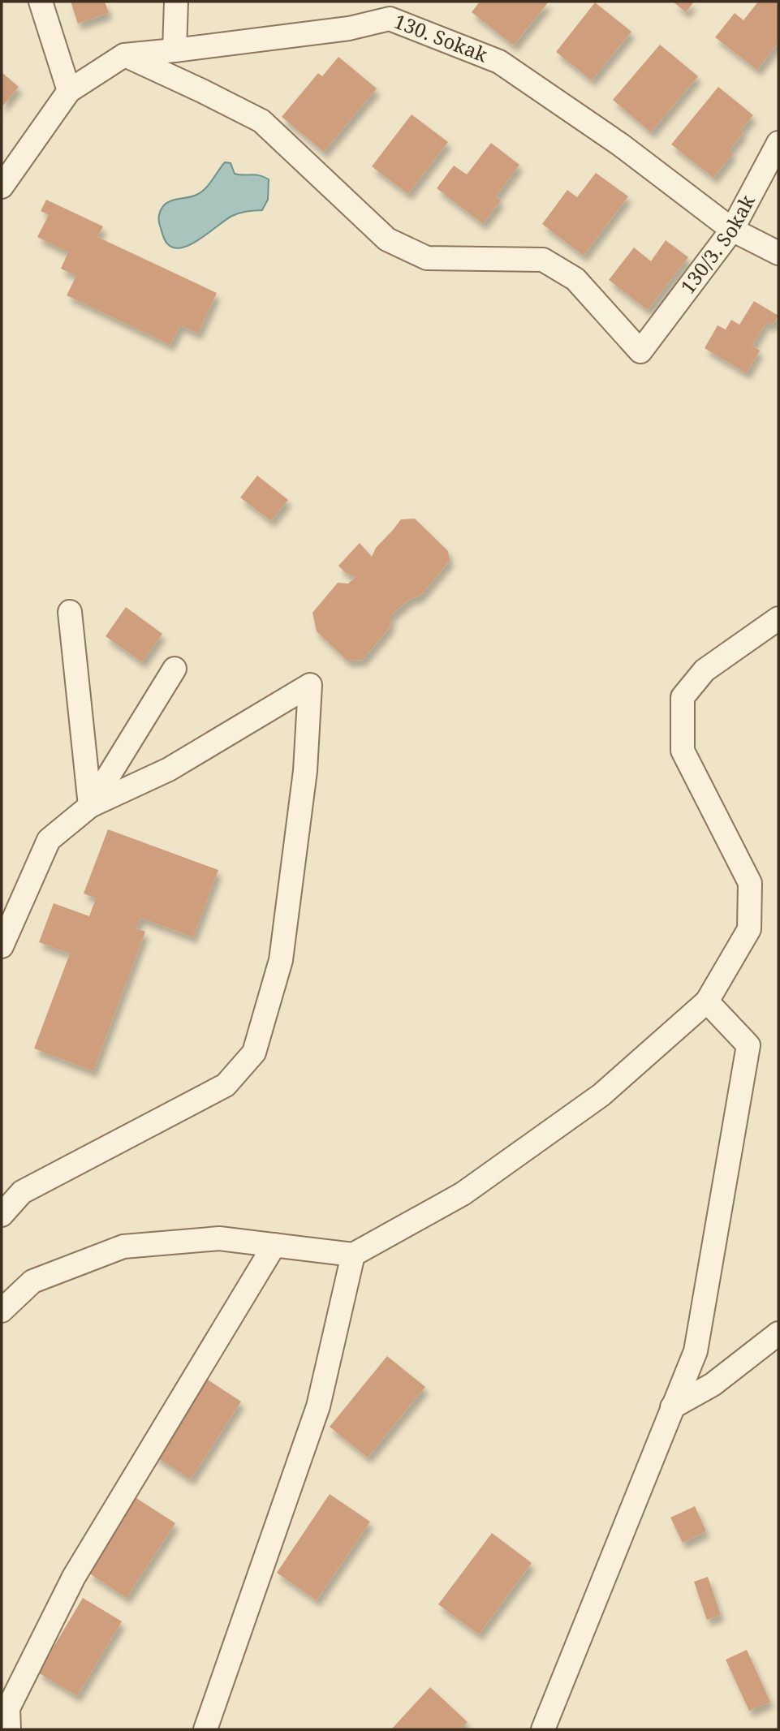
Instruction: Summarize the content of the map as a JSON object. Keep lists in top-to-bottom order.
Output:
{
  "streets": {
    "street": ["130. Sokak", "130/3. Sokak"]
  },
  "crossings": [
    ["130. Sokak", "130/3. Sokak"]
  ]
}
